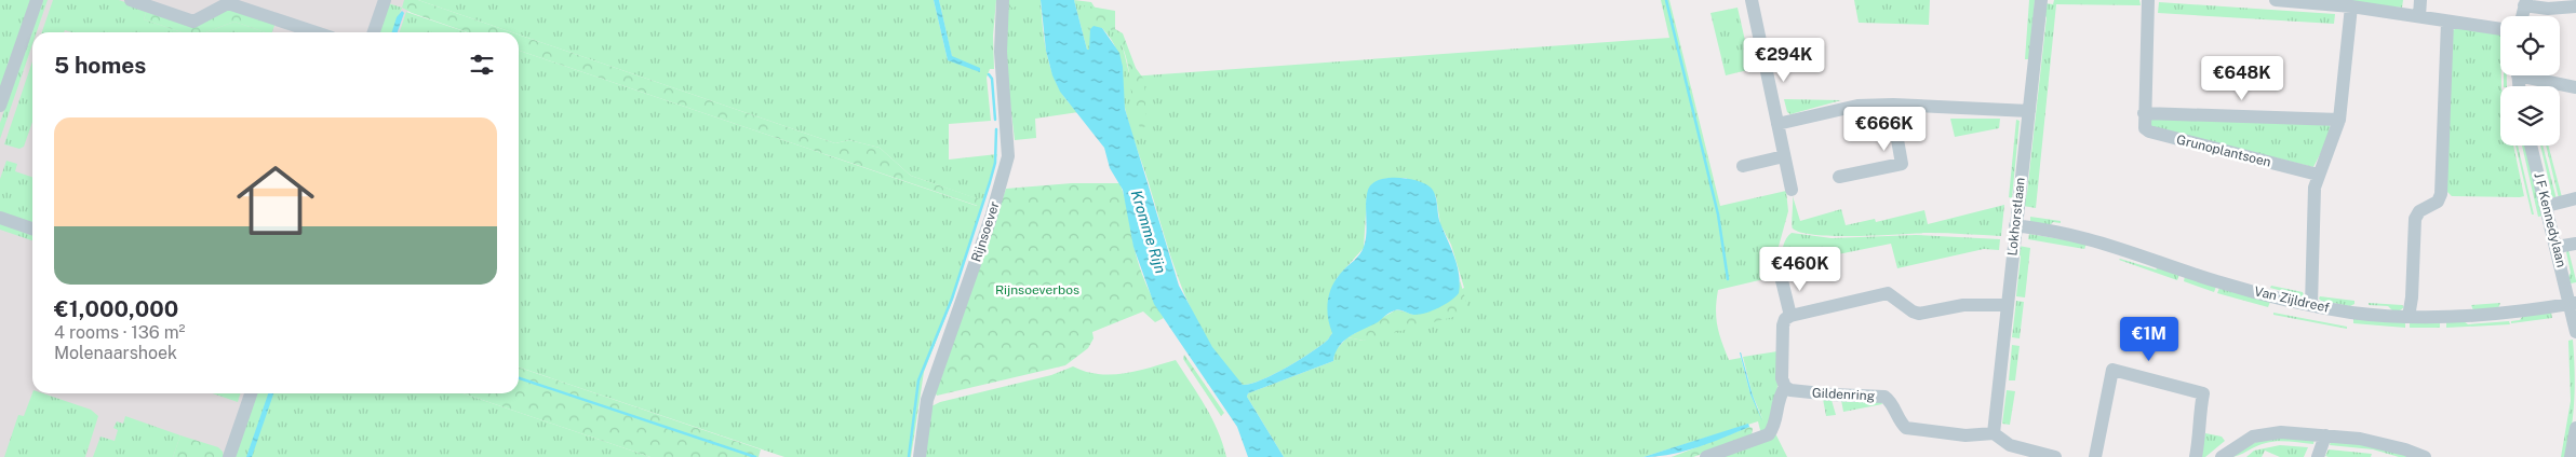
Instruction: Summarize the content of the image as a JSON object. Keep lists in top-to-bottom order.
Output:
{
  "streets": {
    "street": [
      "Grunoplantsoen",
      "Lokhorstlaan",
      "J F Kennedylaan",
      "Rijnsoever",
      "Van Zijldreef",
      "Gildenring"
    ]
  },
  "crossings": [
    ["Lokhorstlaan", "Van Zijldreef"],
    ["Lokhorstlaan", "Gildenring"],
    ["J F Kennedylaan", "Van Zijldreef"]
  ],
  "water": ["Kromme Rijn"],
  "parks": ["Rijnsoeverbos"],
  "page": {
    "heading": "5 homes",
    "price": [
      "€294K",
      "€648K",
      "€666K",
      "€460K",
      "€1M"
    ],
    "list": [
      {
        "name": "€1,000,000",
        "note": "4 rooms · 136 m² · Molenaarshoek"
      }
    ]
  }
}
